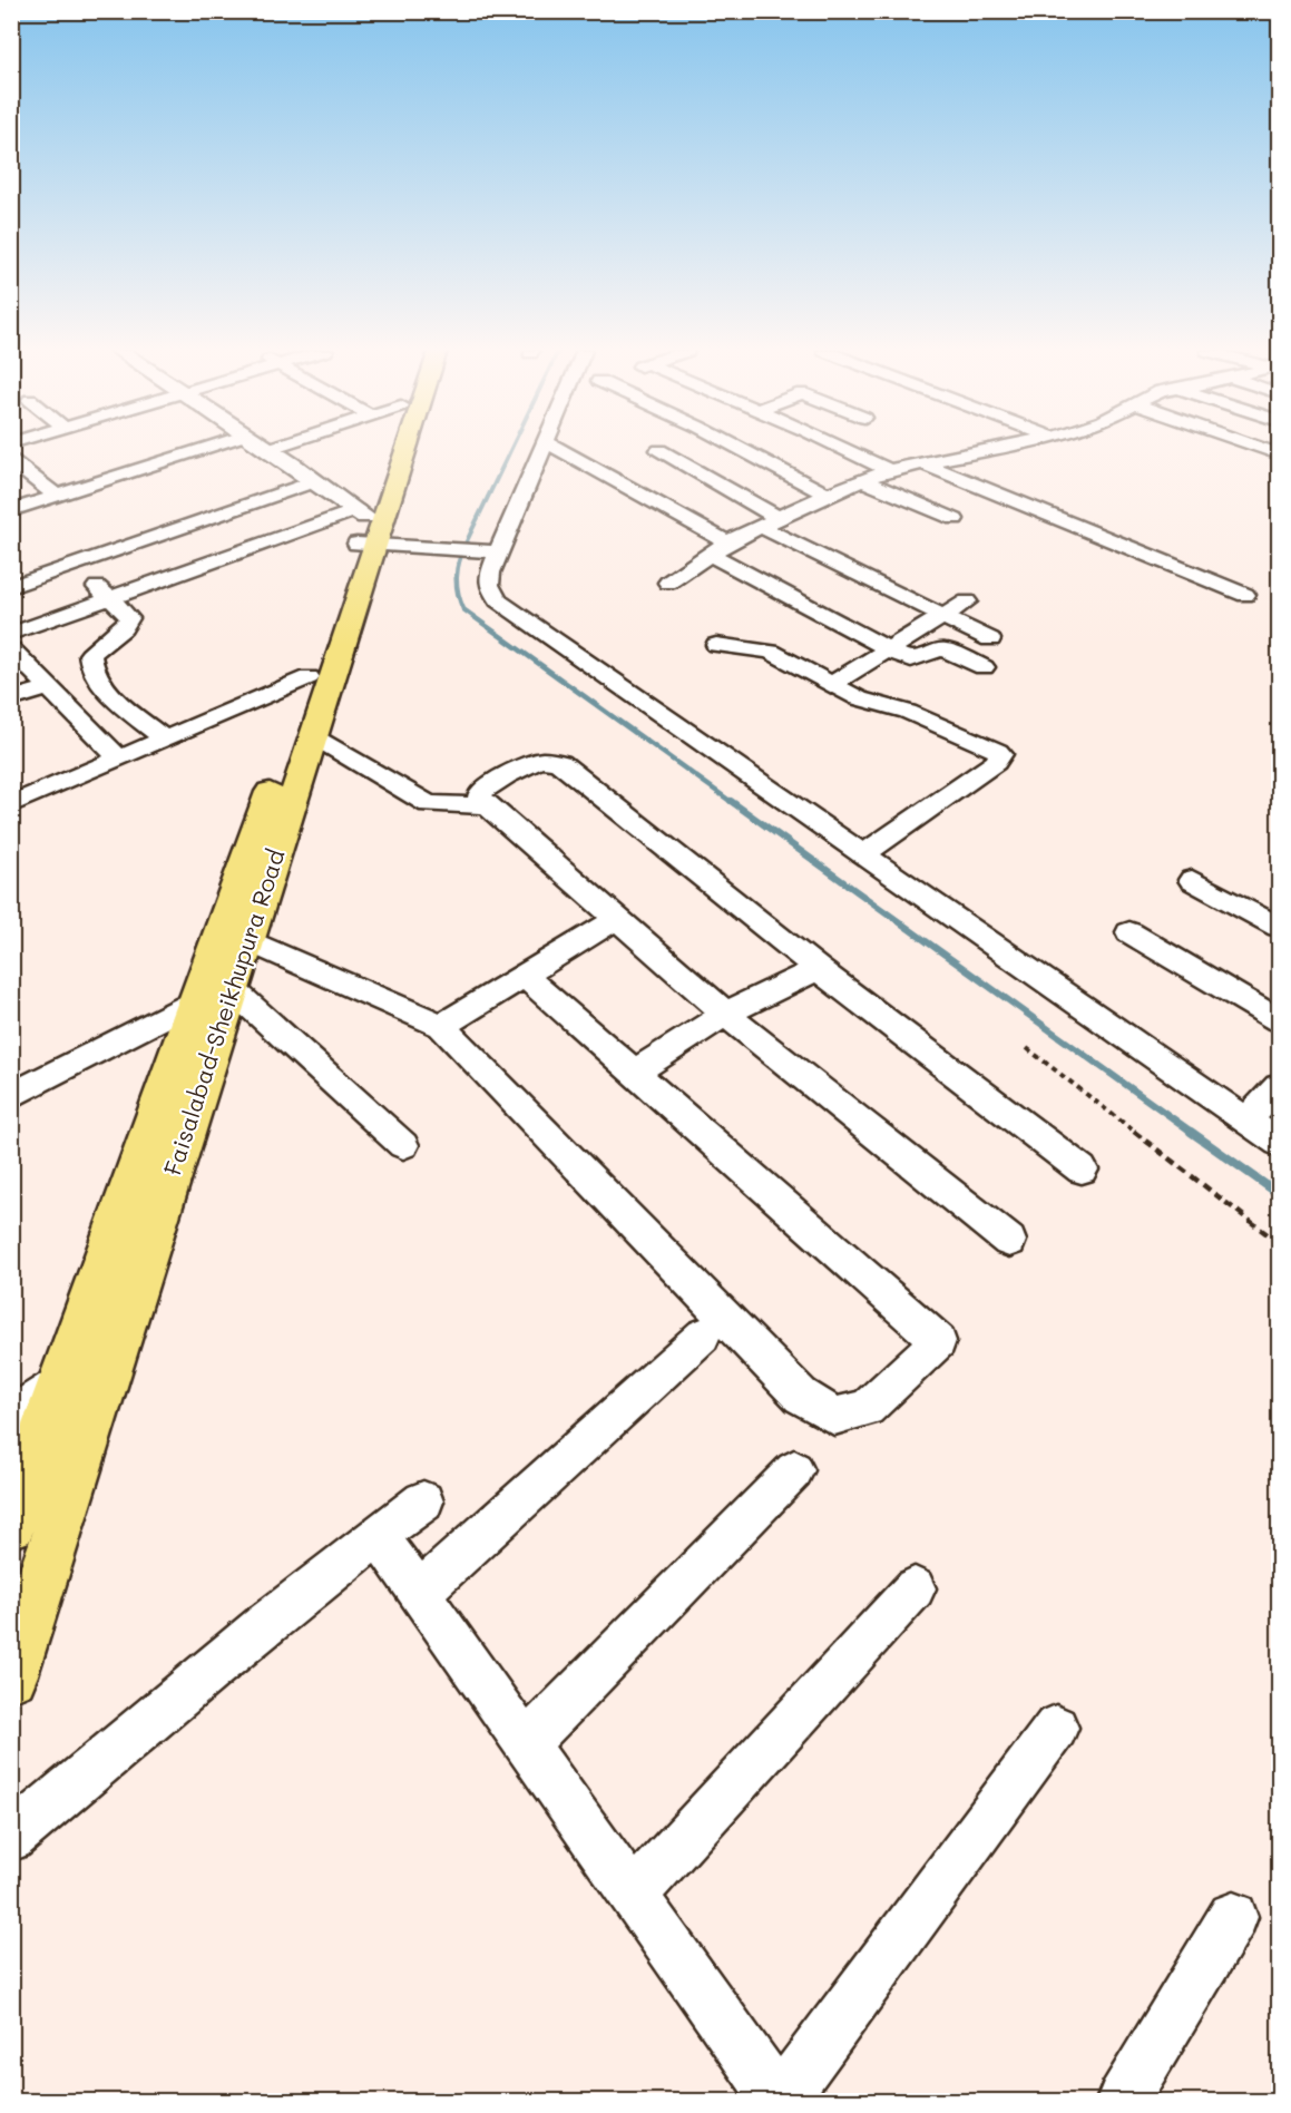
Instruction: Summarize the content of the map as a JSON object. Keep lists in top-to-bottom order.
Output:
{
  "streets": {
    "highway": ["Faisalabad-Sheikhupura Road"]
  }
}
